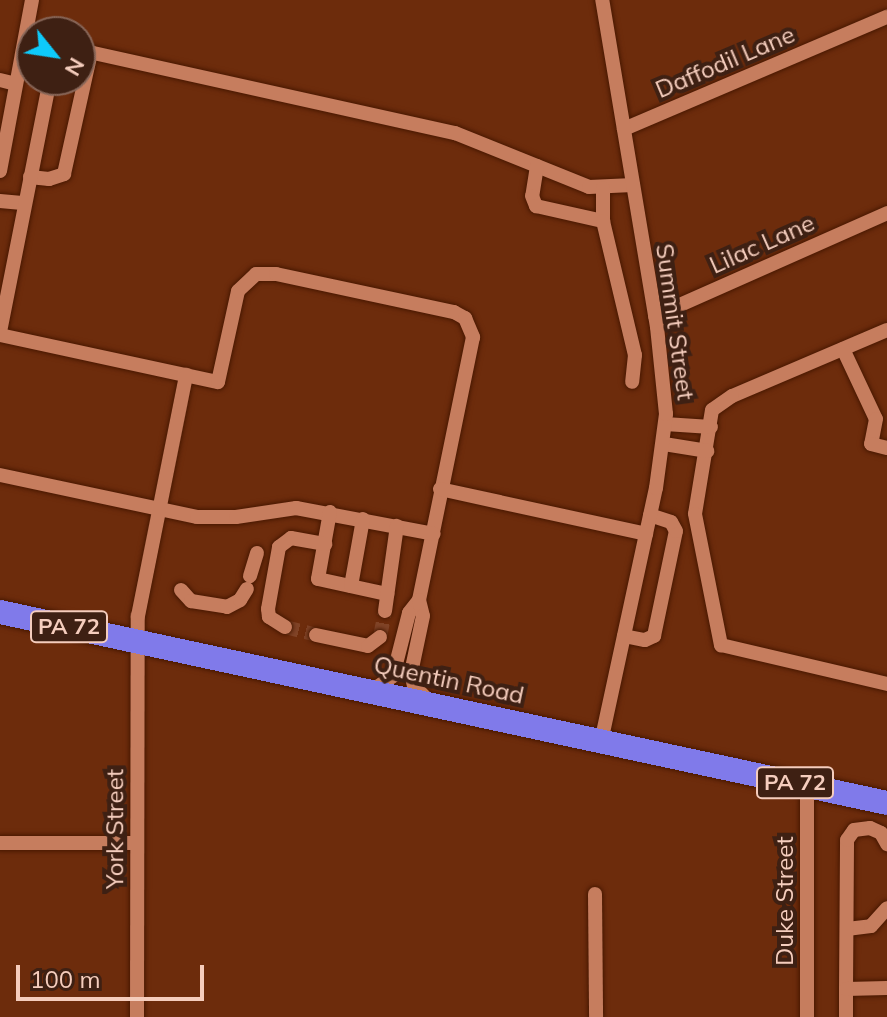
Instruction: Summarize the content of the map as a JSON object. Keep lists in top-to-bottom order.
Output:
{
  "streets": {
    "highway": ["PA 72", "Quentin Road"],
    "street": [
      "Daffodil Lane",
      "Lilac Lane",
      "Summit Street",
      "York Street",
      "Duke Street"
    ]
  },
  "crossings": [
    ["Daffodil Lane", "Summit Street"],
    ["Lilac Lane", "Summit Street"],
    ["Summit Street", "Quentin Road"],
    ["Quentin Road", "York Street"],
    ["Quentin Road", "Duke Street"]
  ],
  "scale_bar": "100 m",
  "north": "bottom right"
}
